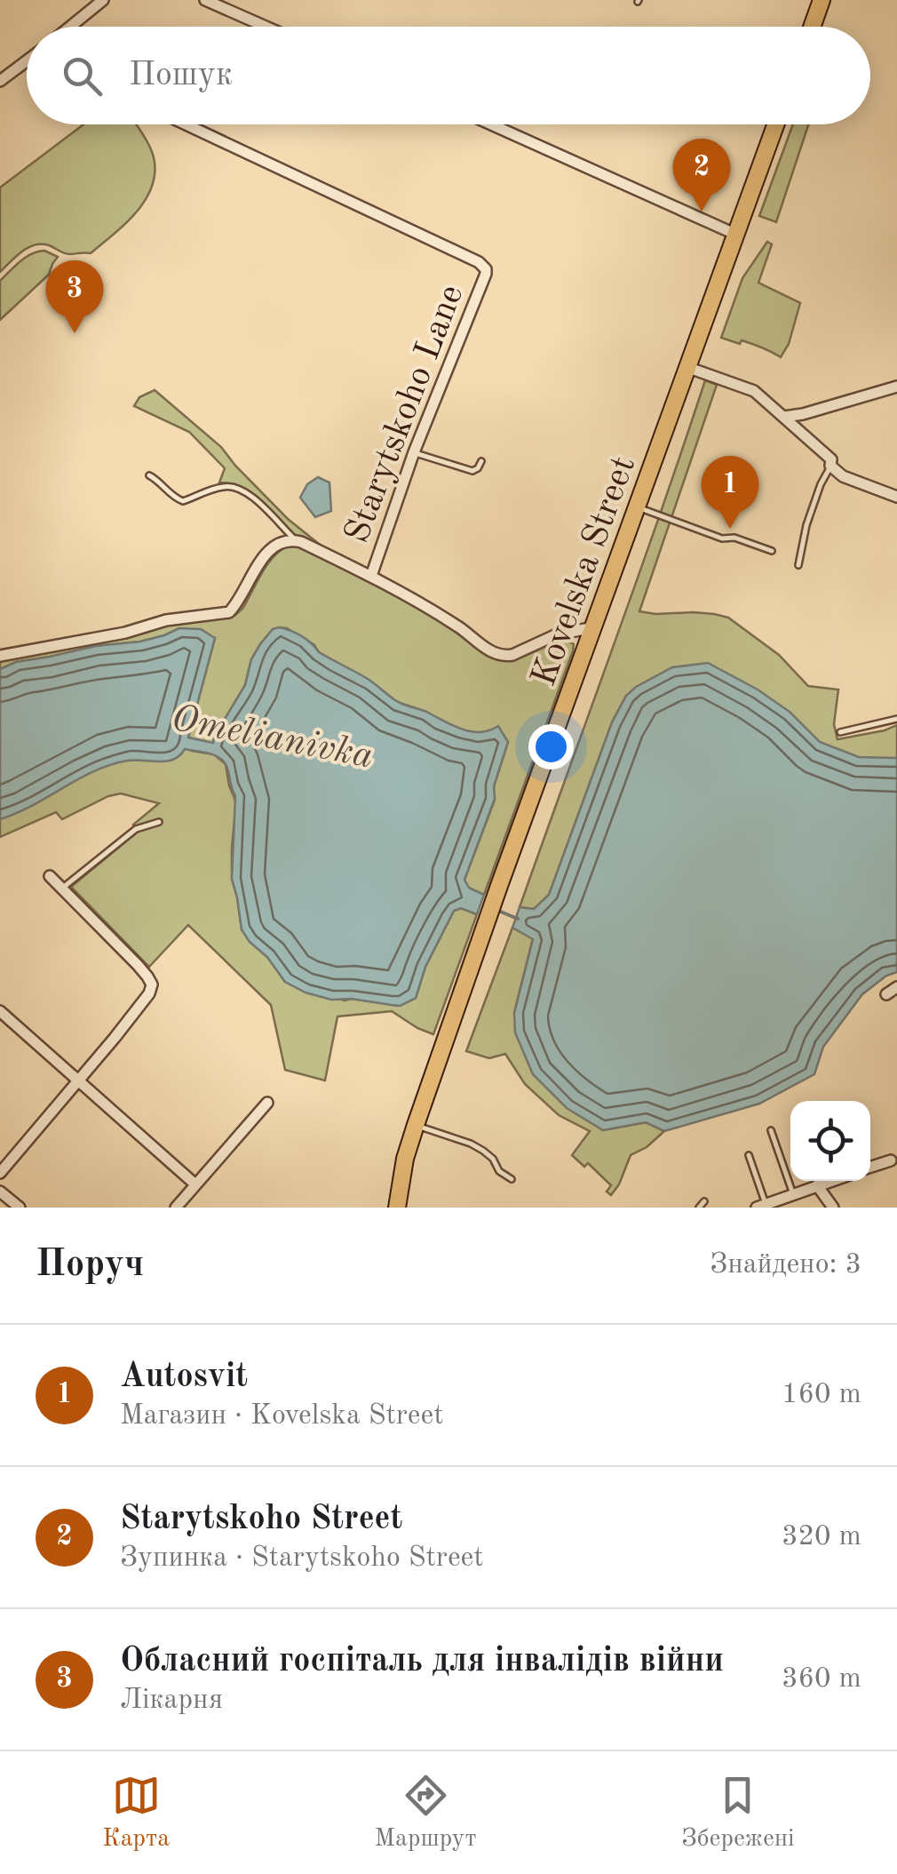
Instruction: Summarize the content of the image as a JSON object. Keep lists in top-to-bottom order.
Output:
{
  "streets": {
    "main road": ["Kovelska Street"],
    "street": ["Starytskoho Lane"]
  },
  "water": ["Omelianivka"],
  "page": {
    "search": "Пошук",
    "pins": ["2", "3", "1"],
    "heading": ["Поруч", "Знайдено: 3"],
    "list": [
      {
        "mark": "1",
        "name": "Autosvit",
        "note": "Магазин · Kovelska Street",
        "value": "160 m"
      },
      {
        "mark": "2",
        "name": "Starytskoho Street",
        "note": "Зупинка · Starytskoho Street",
        "value": "320 m"
      },
      {
        "mark": "3",
        "name": "Обласний госпіталь для інвалідів війни",
        "note": "Лікарня",
        "value": "360 m"
      }
    ],
    "nav": ["Карта", "Маршрут", "Збережені"]
  }
}
